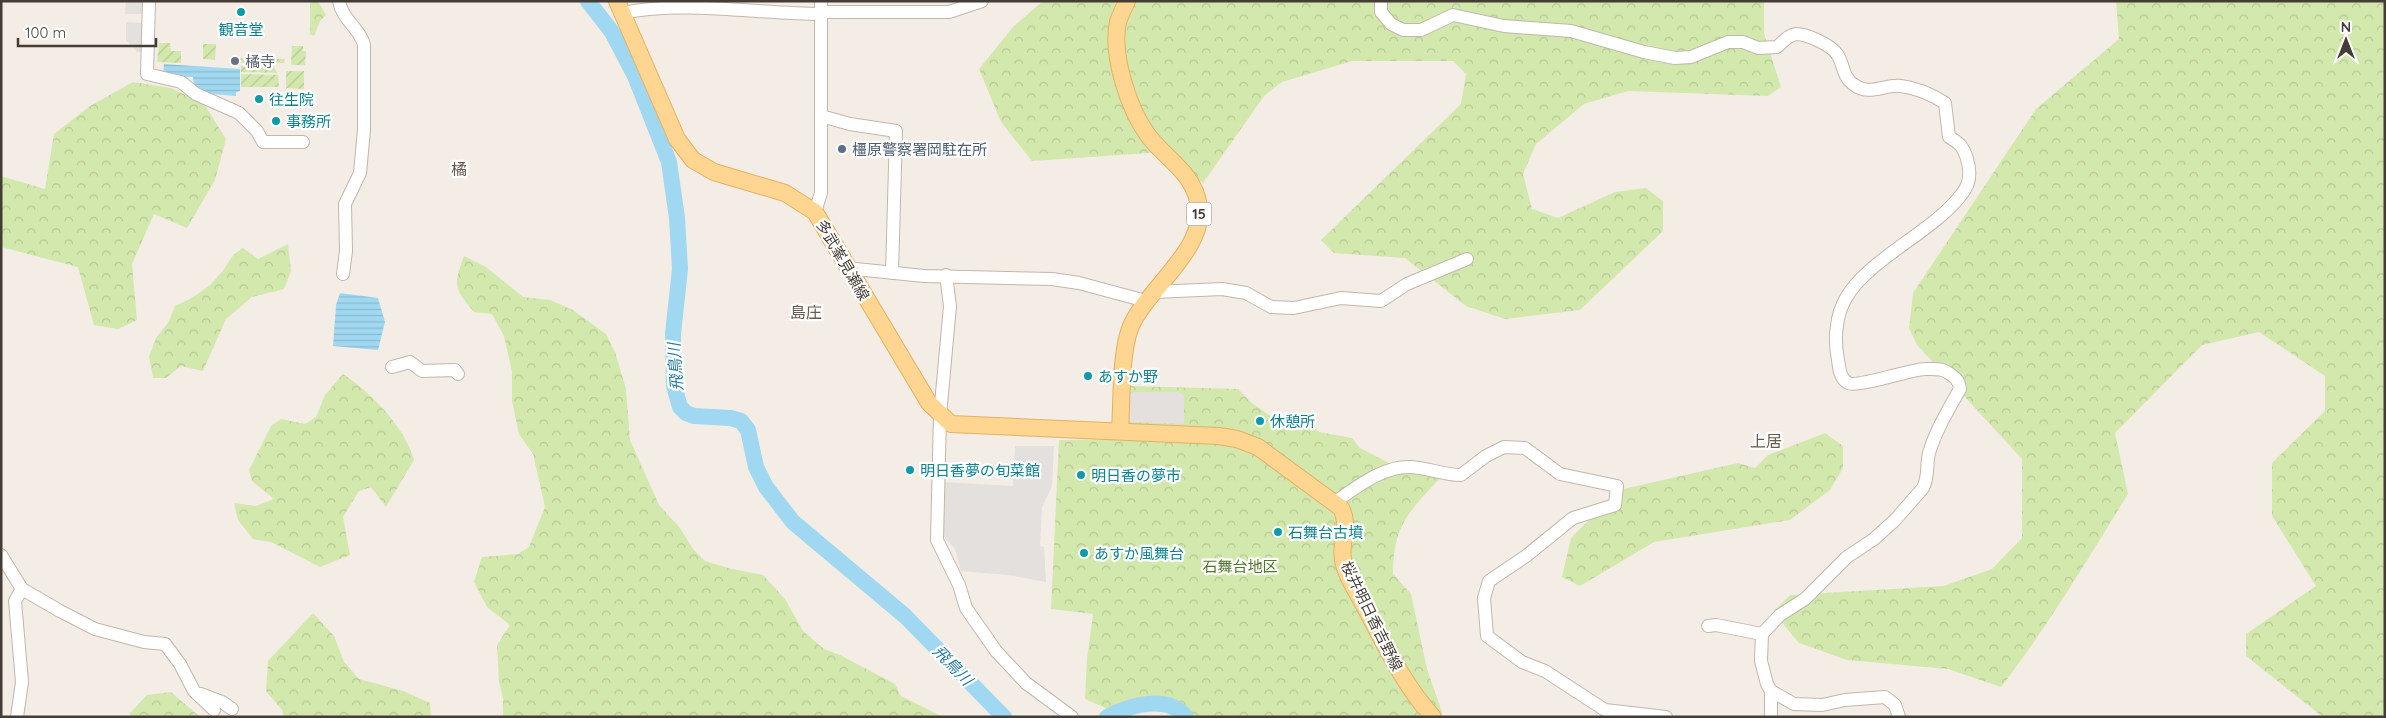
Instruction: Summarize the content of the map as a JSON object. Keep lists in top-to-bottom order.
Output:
{
  "streets": {
    "main road": ["15", "多武峯見瀬線", "桜井明日香吉野線"]
  },
  "crossings": [
    ["15", "多武峯見瀬線"]
  ],
  "districts": ["橘", "島庄", "上居"],
  "water": ["飛鳥川"],
  "parks": ["石舞台地区"],
  "places": [
    "観音堂",
    "橘寺",
    "往生院",
    "事務所",
    "橿原警察署岡駐在所",
    "あすか野",
    "休憩所",
    "明日香夢の旬菜館",
    "明日香の夢市",
    "石舞台古墳",
    "あすか風舞台"
  ],
  "scale_bar": "100 m",
  "north": "top"
}
